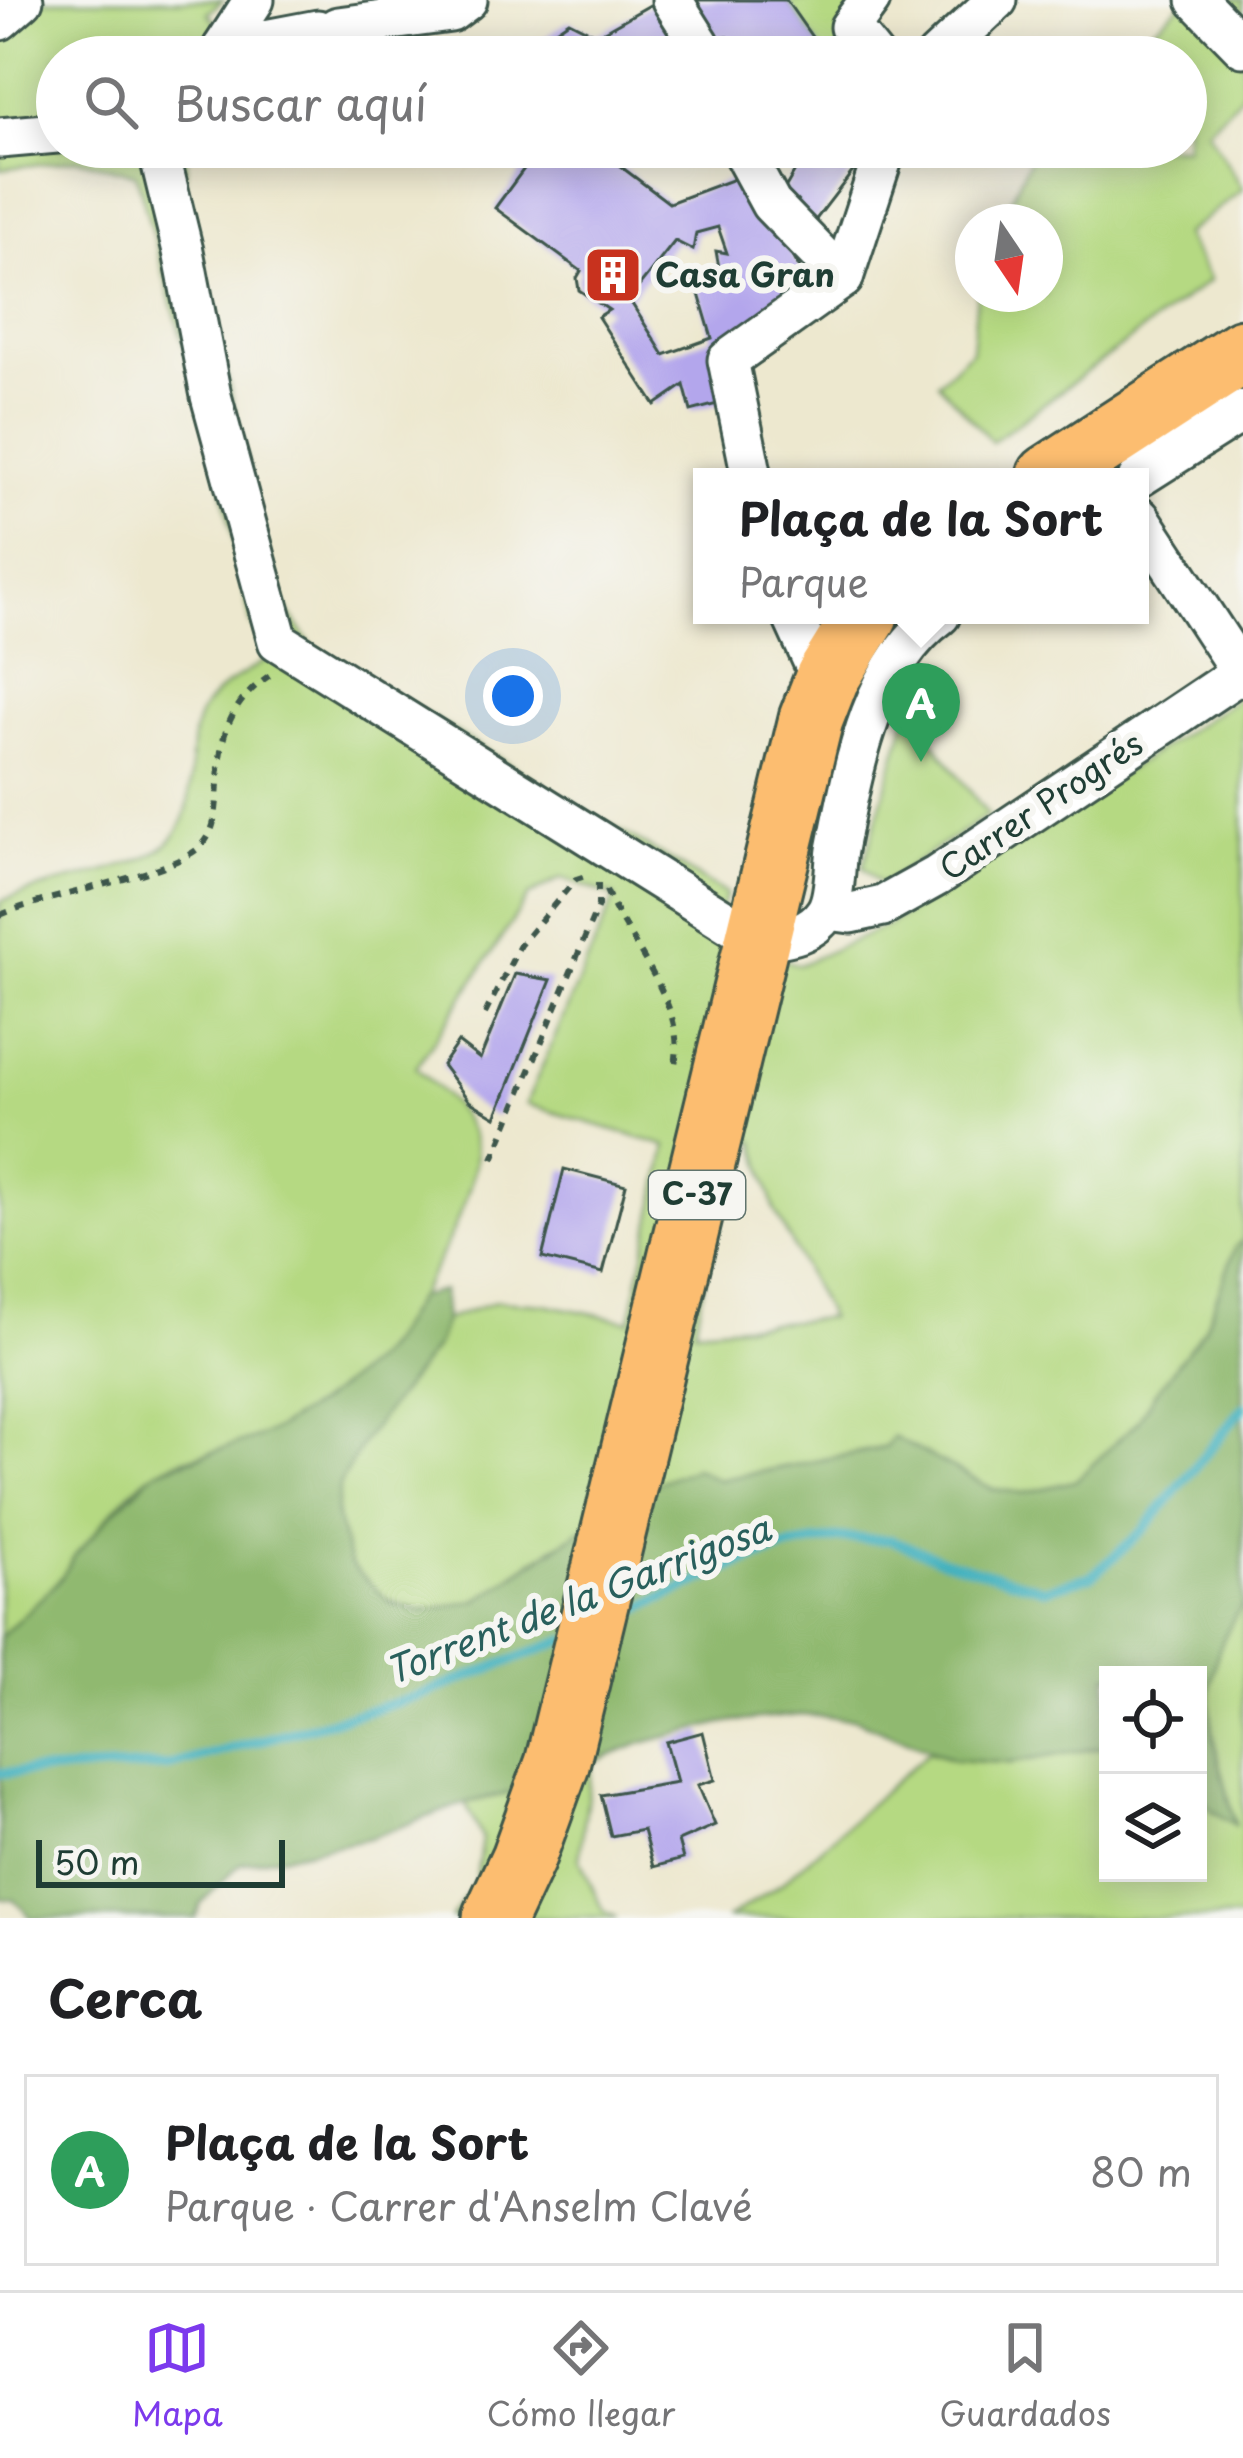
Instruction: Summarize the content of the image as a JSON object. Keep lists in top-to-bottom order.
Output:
{
  "streets": {
    "main road": ["C-37"],
    "street": ["Carrer Progrés"]
  },
  "water": ["Torrent de la Garrigosa"],
  "places": {
    "building": ["Casa Gran"]
  },
  "scale_bar": "50 m",
  "north": "bottom",
  "page": {
    "search": "Buscar aquí",
    "popup": ["Plaça de la Sort", "Parque"],
    "pins": "A",
    "scale": "50 m",
    "heading": "Cerca",
    "list": [
      {
        "mark": "A",
        "name": "Plaça de la Sort",
        "note": "Parque · Carrer d'Anselm Clavé",
        "value": "80 m"
      }
    ],
    "nav": ["Mapa", "Cómo llegar", "Guardados"]
  }
}
